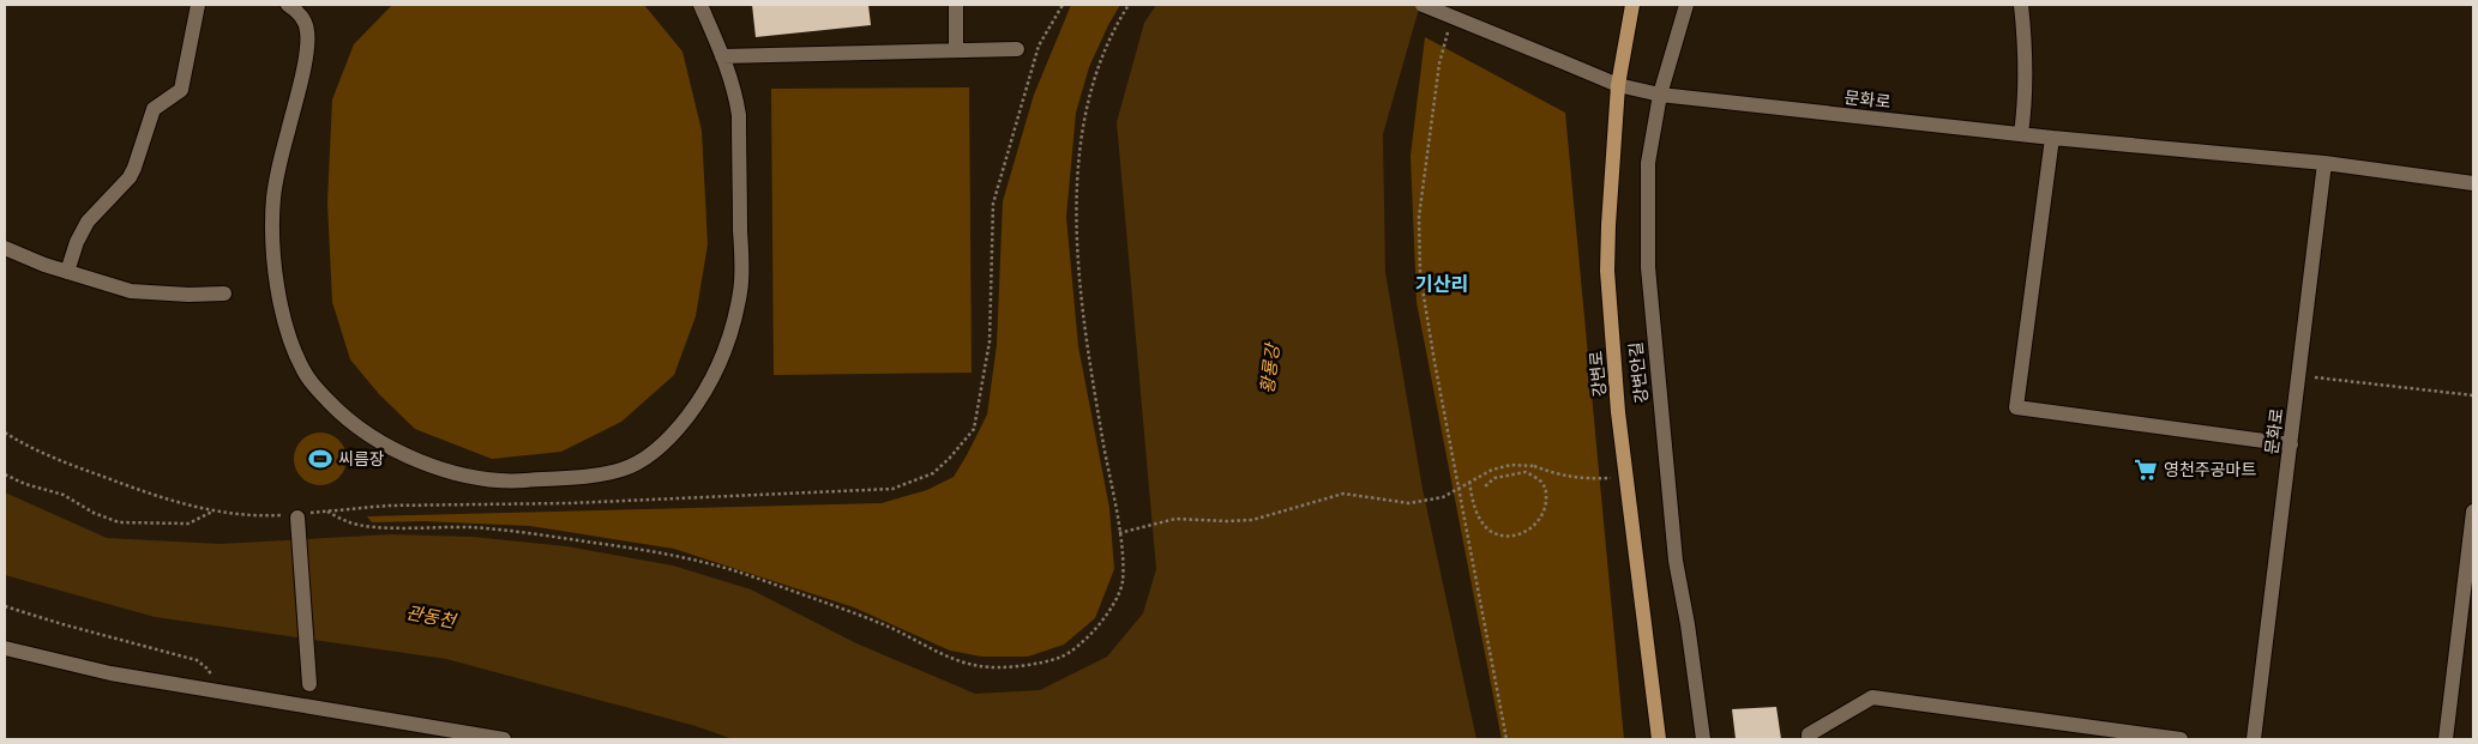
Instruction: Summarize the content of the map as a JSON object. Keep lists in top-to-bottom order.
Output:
{
  "streets": {
    "main road": ["강변로"],
    "street": ["문화로", "강변안길"]
  },
  "crossings": [
    ["문화로", "강변안길"],
    ["문화로", "강변로"]
  ],
  "districts": ["기산리"],
  "water": ["황룡강", "관동천"],
  "places": {
    "sports": ["씨름장"],
    "supermarket": ["영천주공마트"]
  }
}
